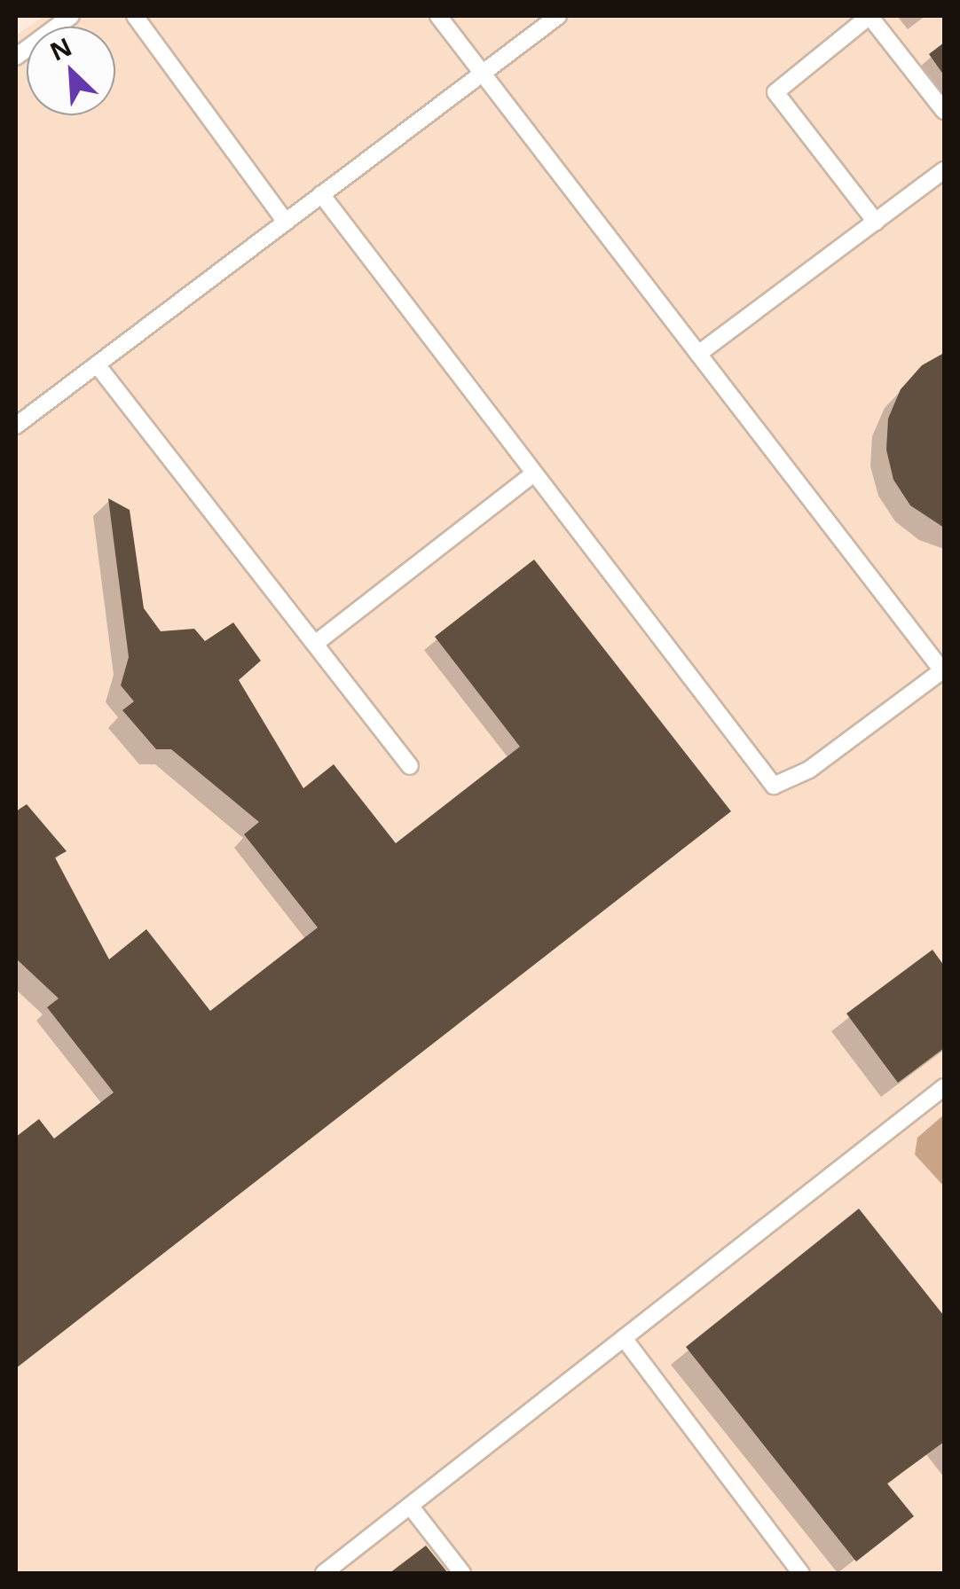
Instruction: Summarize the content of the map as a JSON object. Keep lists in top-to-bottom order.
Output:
{
  "north": "top left"
}
